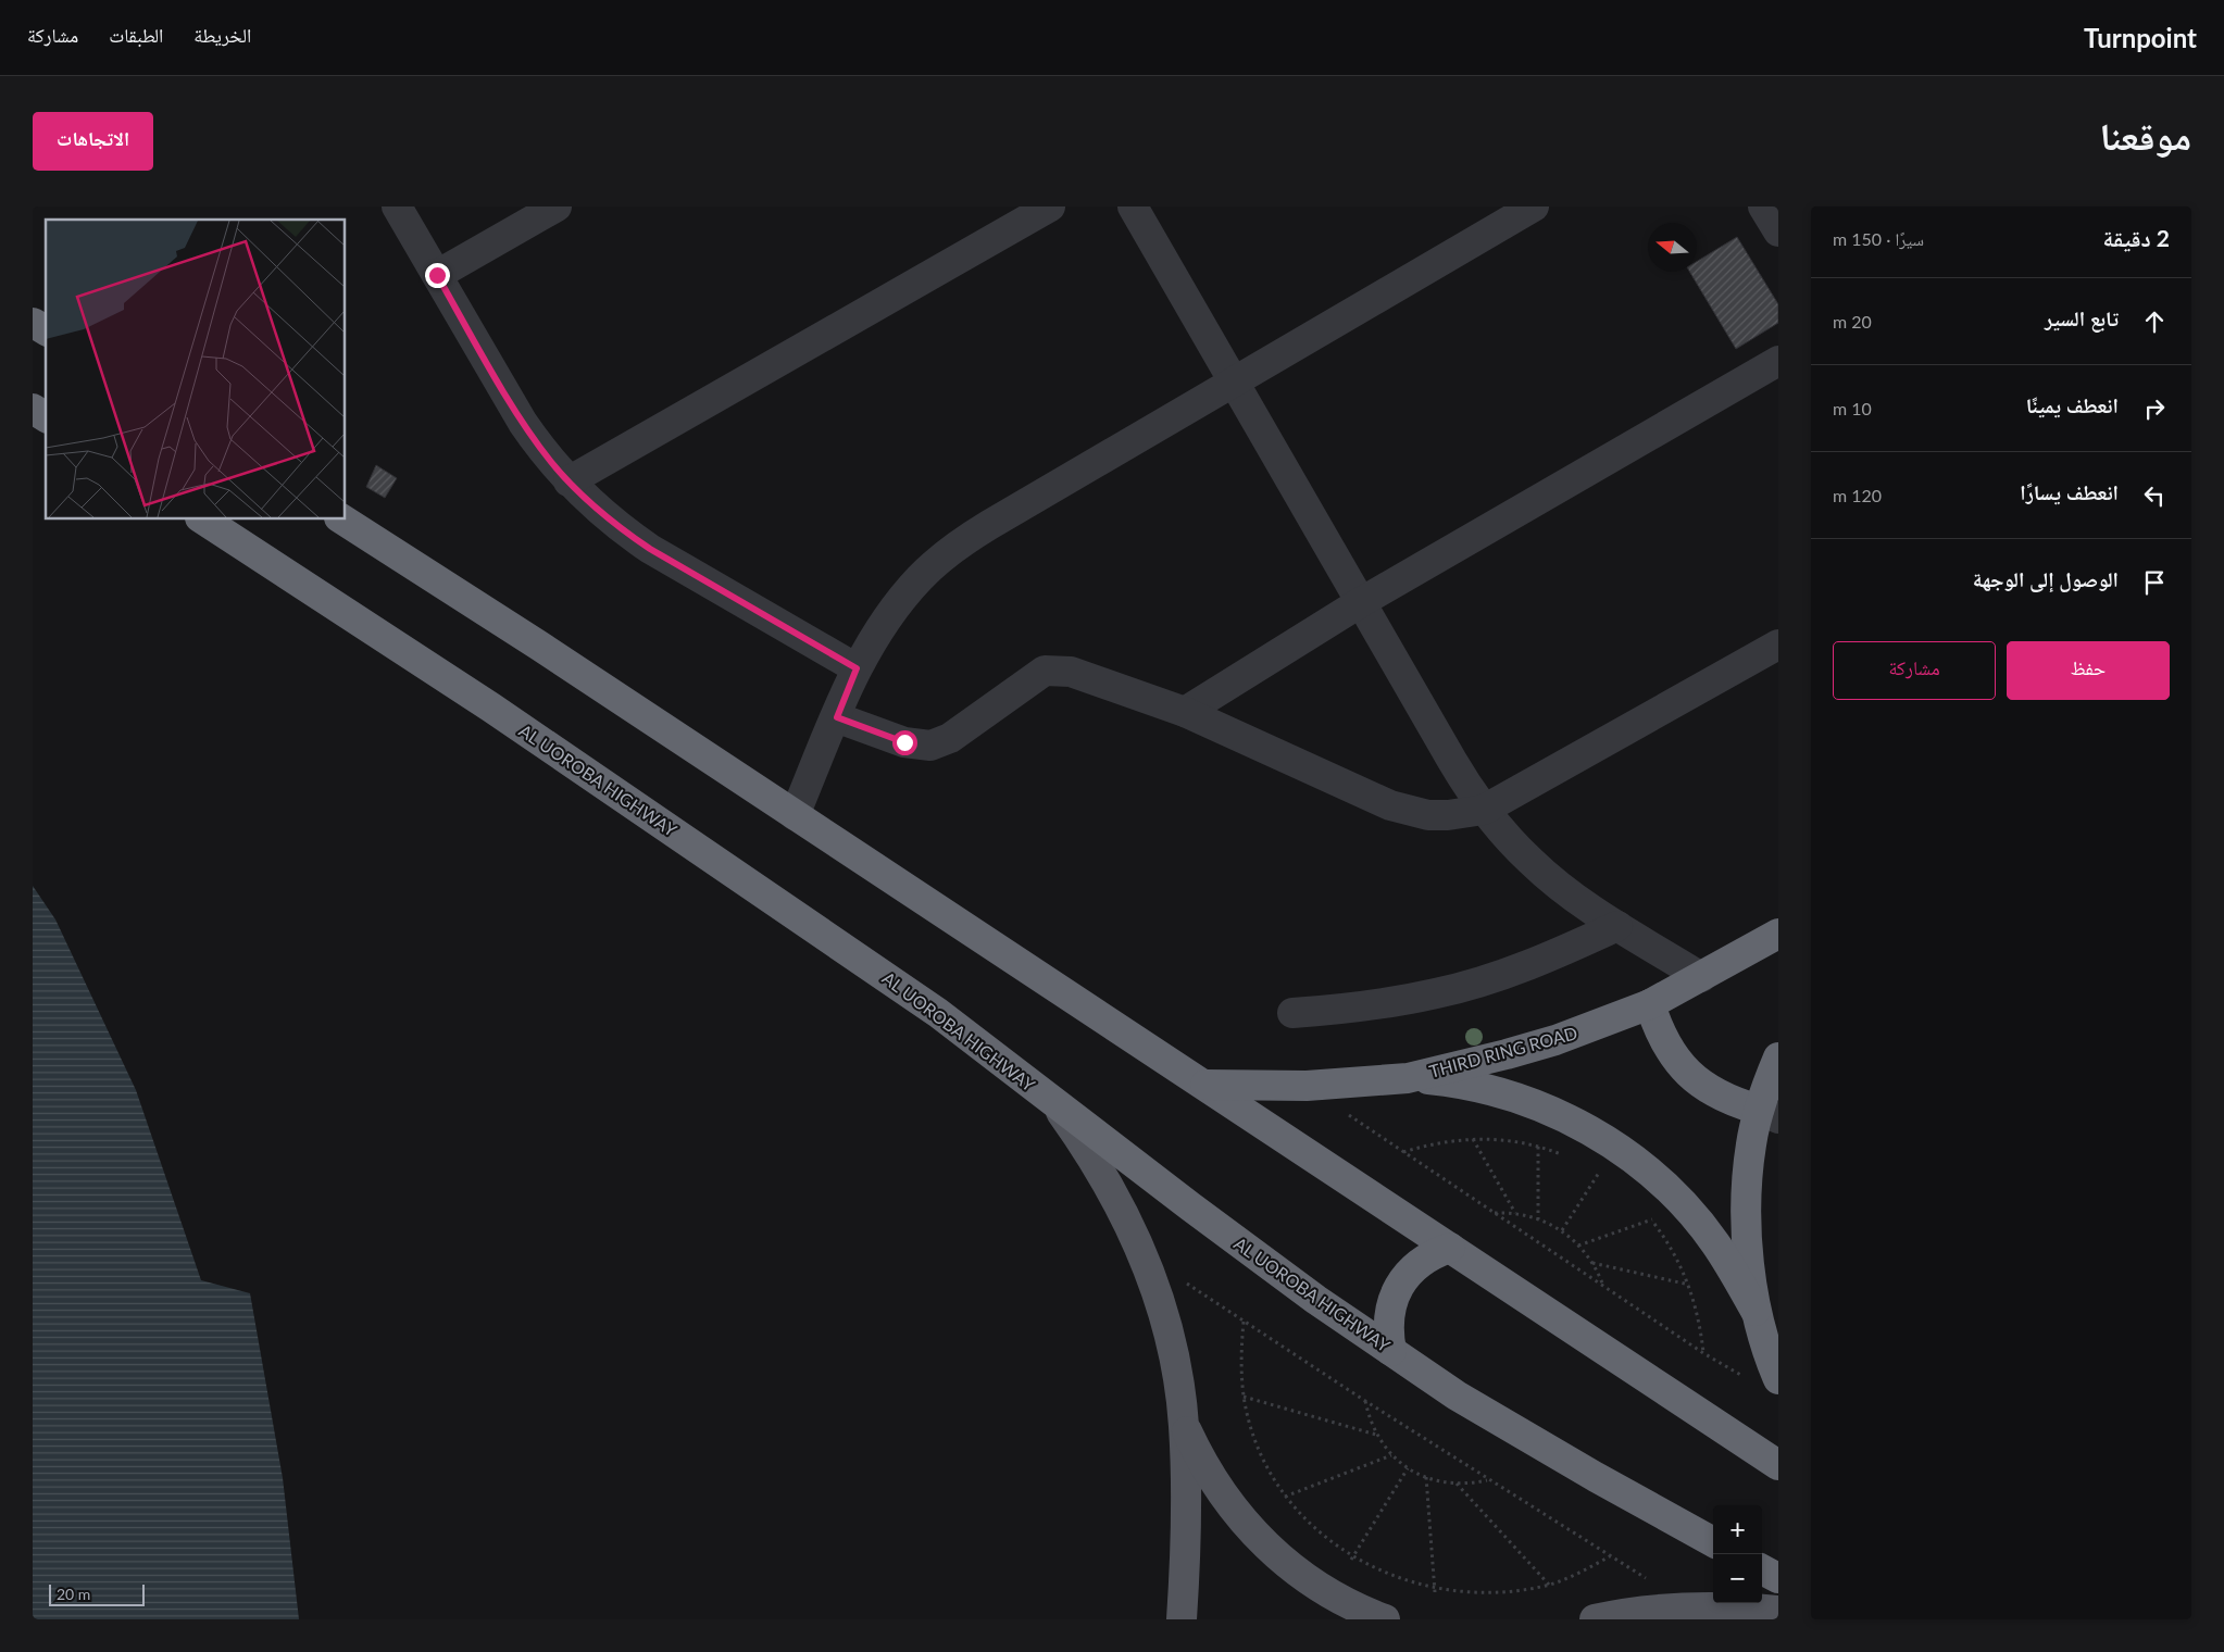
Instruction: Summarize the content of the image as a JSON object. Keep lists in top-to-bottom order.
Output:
{
  "streets": {
    "highway": ["AL UOROBA HIGHWAY", "THIRD RING ROAD"]
  },
  "scale_bar": "20 m",
  "north": "left",
  "page": {
    "header": "Turnpoint",
    "nav": ["الخريطة", "الطبقات", "مشاركة"],
    "title": "موقعنا",
    "buttons": [
      "الاتجاهات",
      ["حفظ", "مشاركة"]
    ],
    "heading": ["2 دقيقة", "سيرًا · 150 m"],
    "list": [
      ["تابع السير", "20 m"],
      ["انعطف يمينًا", "10 m"],
      ["انعطف يسارًا", "120 m"],
      "الوصول إلى الوجهة"
    ],
    "map_buttons": ["+", "−"],
    "scale": "20 m"
  }
}
